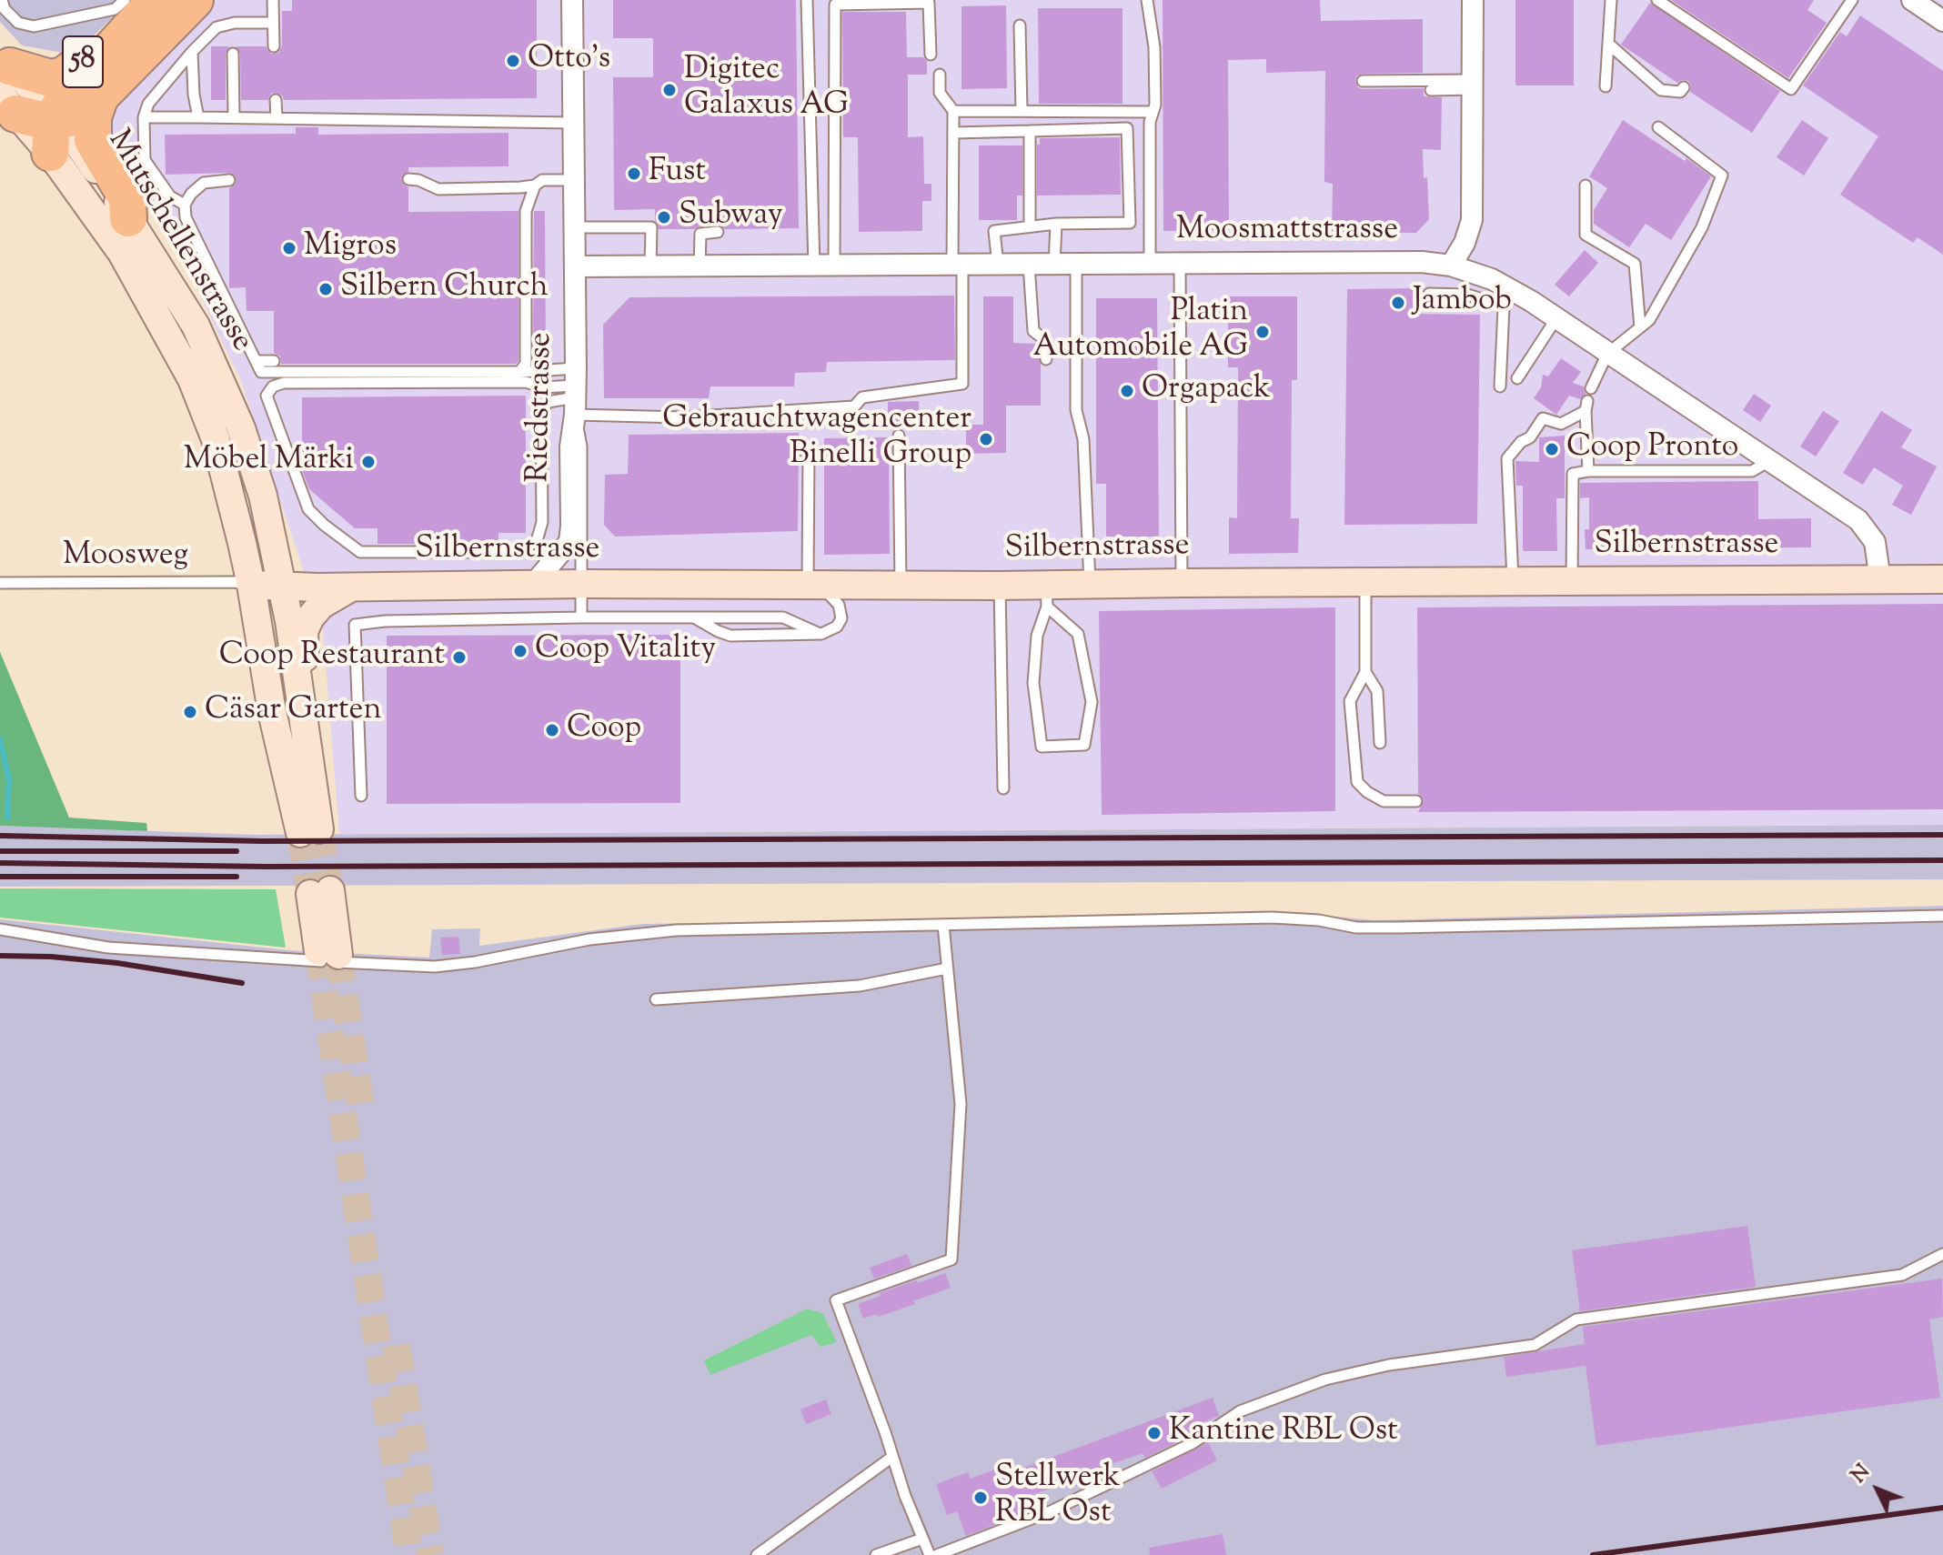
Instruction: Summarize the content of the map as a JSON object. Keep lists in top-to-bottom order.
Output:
{
  "streets": {
    "highway": ["58"],
    "street": [
      "Moosmattstrasse",
      "Mutschellenstrasse",
      "Riedstrasse",
      "Silbernstrasse"
    ],
    "lane": ["Moosweg"]
  },
  "crossings": [
    ["58", "Mutschellenstrasse"],
    ["Moosmattstrasse", "Riedstrasse"],
    ["Moosmattstrasse", "Silbernstrasse"],
    ["Mutschellenstrasse", "Silbernstrasse"],
    ["Mutschellenstrasse", "Moosweg"],
    ["Riedstrasse", "Silbernstrasse"],
    ["Silbernstrasse", "Moosweg"]
  ],
  "places": [
    "Otto's",
    "Digitec Galaxus AG",
    "Fust",
    "Subway",
    "Migros",
    "Silbern Church",
    "Jambob",
    "Platin Automobile AG",
    "Orgapack",
    "Gebrauchtwagencenter Binelli Group",
    "Coop Pronto",
    "Möbel Märki",
    "Coop Vitality",
    "Coop Restaurant",
    "Cäsar Garten",
    "Coop",
    "Kantine RBL Ost",
    "Stellwerk RBL Ost"
  ],
  "north": "top left"
}
